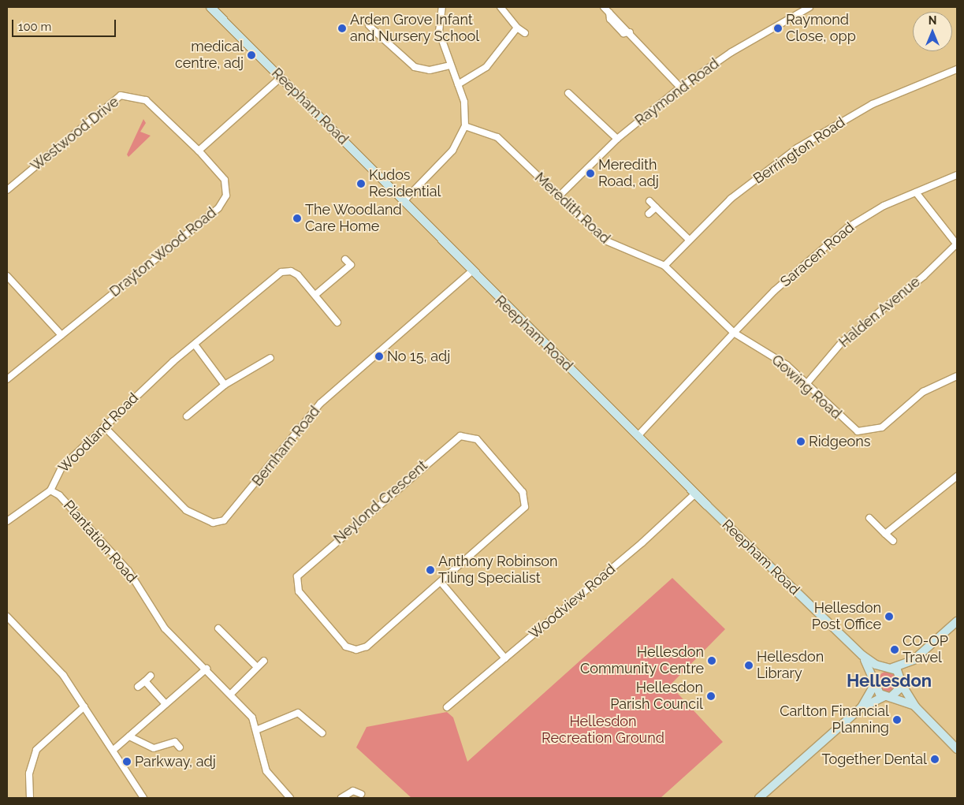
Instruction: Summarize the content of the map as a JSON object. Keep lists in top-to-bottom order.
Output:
{
  "streets": {
    "street": [
      "Raymond Road",
      "Reepham Road",
      "Westwood Drive",
      "Berrington Road",
      "Meredith Road",
      "Drayton Wood Road",
      "Saracen Road",
      "Halden Avenue",
      "Gowing Road",
      "Woodland Road",
      "Bernham Road",
      "Neylond Crescent",
      "Plantation Road",
      "Woodview Road"
    ]
  },
  "crossings": [
    ["Raymond Road", "Meredith Road"],
    ["Reepham Road", "Bernham Road"],
    ["Reepham Road", "Woodview Road"],
    ["Westwood Drive", "Drayton Wood Road"],
    ["Berrington Road", "Meredith Road"],
    ["Meredith Road", "Saracen Road"],
    ["Meredith Road", "Gowing Road"],
    ["Saracen Road", "Gowing Road"],
    ["Halden Avenue", "Gowing Road"],
    ["Woodland Road", "Bernham Road"],
    ["Woodland Road", "Plantation Road"]
  ],
  "districts": ["Hellesdon"],
  "parks": ["Hellesdon Recreation Ground"],
  "places": [
    "Arden Grove Infant and Nursery School",
    "Raymond Close, opp",
    "medical centre, adj",
    "Meredith Road, adj",
    "Kudos Residential",
    "The Woodland Care Home",
    "No 15, adj",
    "Ridgeons",
    "Anthony Robinson Tiling Specialist",
    "Hellesdon Post Office",
    "CO-OP Travel",
    "Hellesdon Community Centre",
    "Hellesdon Library",
    "Hellesdon Parish Council",
    "Carlton Financial Planning",
    "Together Dental",
    "Parkway, adj"
  ],
  "scale_bar": "100 m",
  "north": "top"
}
